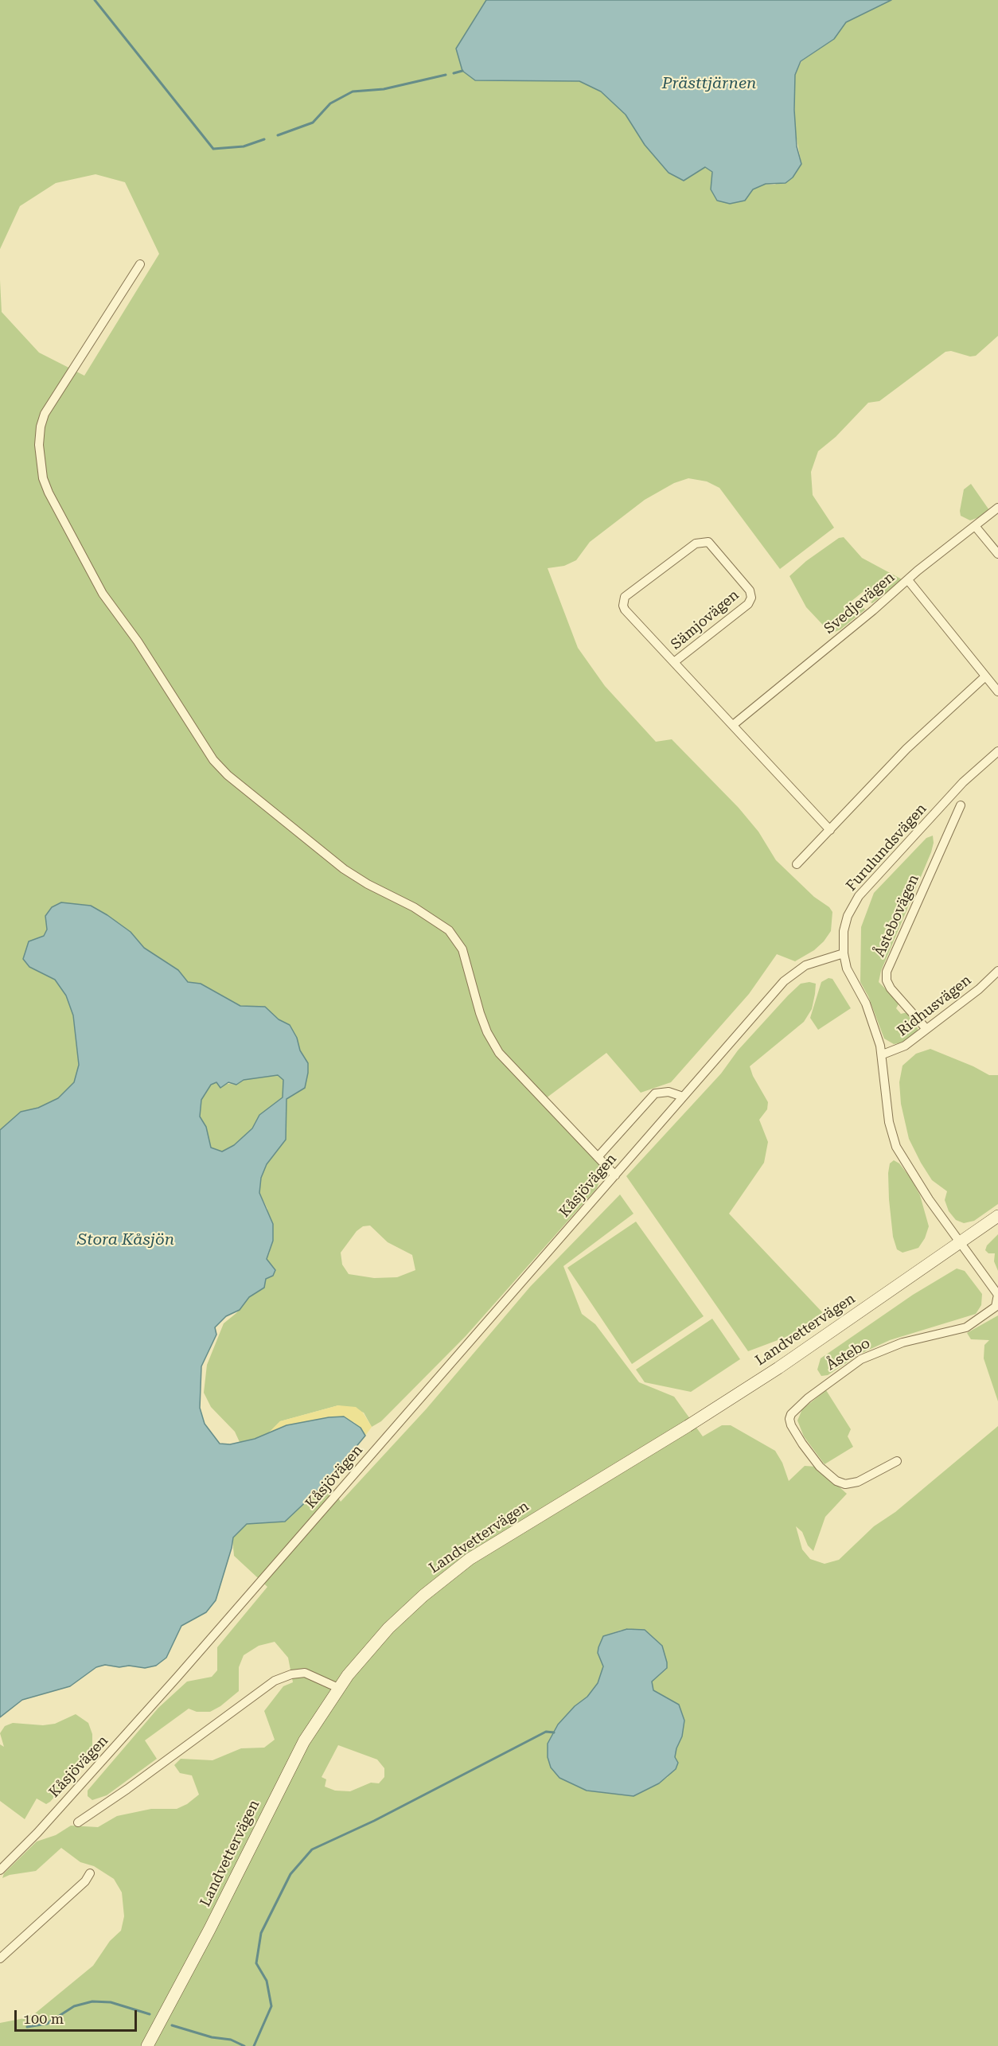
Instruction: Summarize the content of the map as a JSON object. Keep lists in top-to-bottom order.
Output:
{
  "streets": {
    "street": [
      "Svedjevägen",
      "Sämjovägen",
      "Furulundsvägen",
      "Åstebovägen",
      "Ridhusvägen",
      "Kåsjövägen",
      "Landvettervägen",
      "Åstebo"
    ]
  },
  "crossings": [
    ["Svedjevägen", "Sämjovägen"],
    ["Furulundsvägen", "Ridhusvägen"],
    ["Furulundsvägen", "Kåsjövägen"],
    ["Furulundsvägen", "Landvettervägen"],
    ["Furulundsvägen", "Åstebo"],
    ["Åstebovägen", "Ridhusvägen"],
    ["Landvettervägen", "Åstebo"]
  ],
  "water": ["Prästtjärnen", "Stora Kåsjön"],
  "scale_bar": "100 m"
}
